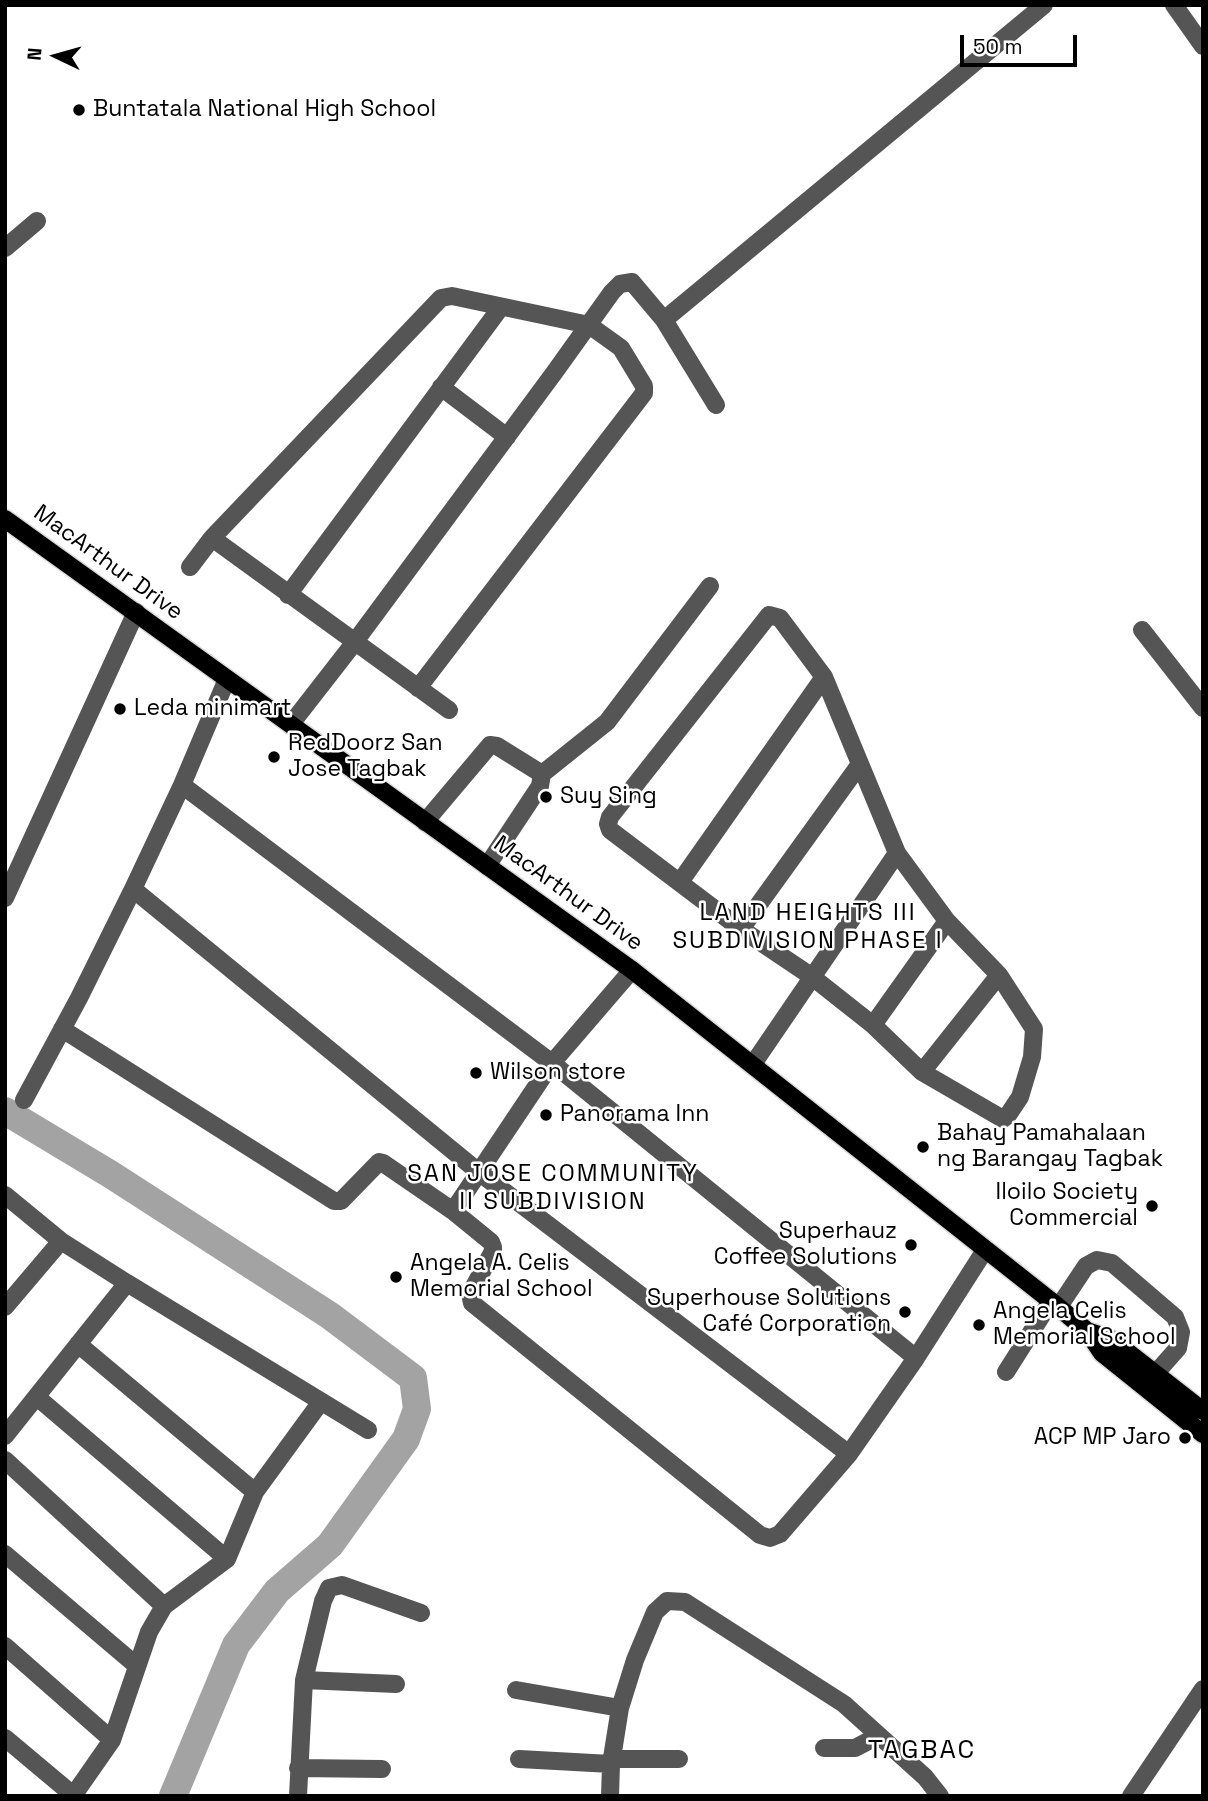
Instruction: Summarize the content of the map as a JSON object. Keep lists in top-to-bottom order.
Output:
{
  "streets": {
    "main road": ["MacArthur Drive"]
  },
  "districts": ["LAND HEIGHTS III SUBDIVISION PHASE I", "SAN JOSE COMMUNITY II SUBDIVISION", "TAGBAC"],
  "places": [
    "Buntatala National High School",
    "Leda minimart",
    "RedDoorz San Jose Tagbak",
    "Suy Sing",
    "Wilson store",
    "Panorama Inn",
    "Bahay Pamahalaan ng Barangay Tagbak",
    "Iloilo Society Commercial",
    "Superhauz Coffee Solutions",
    "Angela A. Celis Memorial School",
    "Superhouse Solutions Café Corporation",
    "Angela Celis Memorial School",
    "ACP MP Jaro"
  ],
  "scale_bar": "50 m",
  "north": "left"
}
